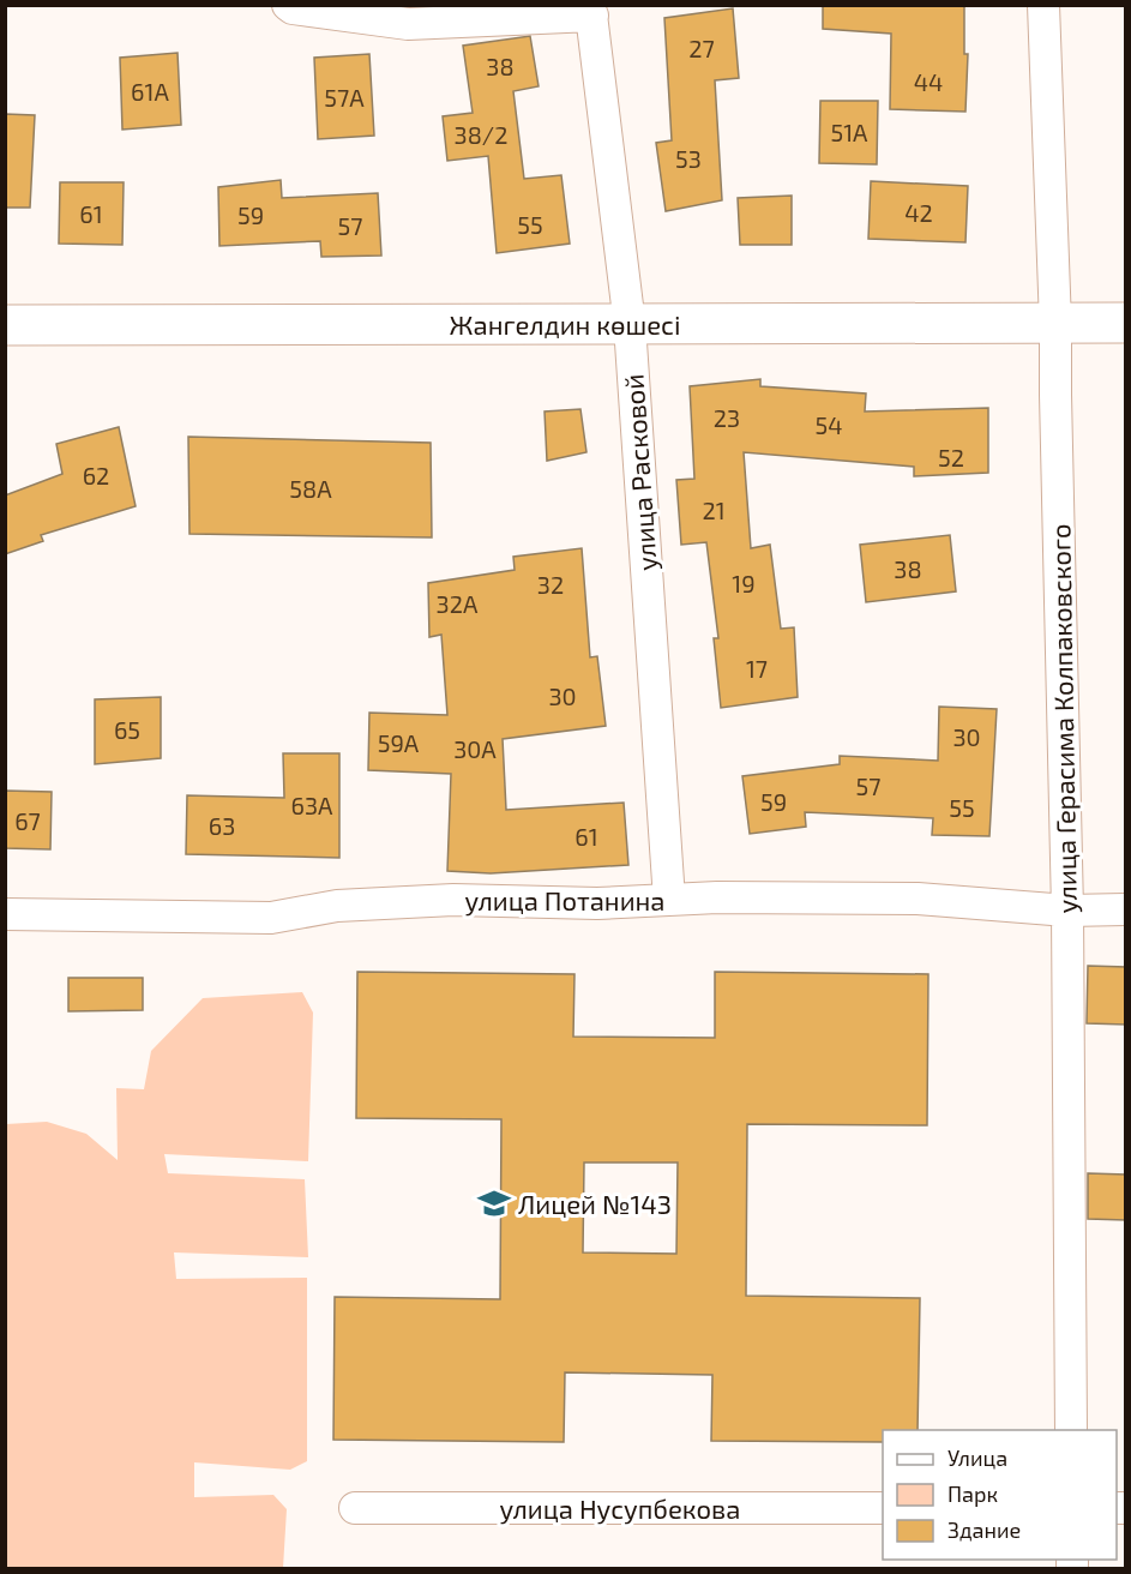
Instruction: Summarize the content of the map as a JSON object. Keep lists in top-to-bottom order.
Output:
{
  "streets": {
    "main road": ["Жангелдин көшесі"],
    "street": [
      "улица Расковой",
      "улица Герасима Колпаковского",
      "улица Потанина",
      "улица Нусупбекова"
    ]
  },
  "crossings": [
    ["Жангелдин көшесі", "улица Расковой"],
    ["Жангелдин көшесі", "улица Герасима Колпаковского"],
    ["улица Расковой", "улица Потанина"],
    ["улица Герасима Колпаковского", "улица Потанина"]
  ],
  "places": {
    "school or university": ["Лицей №143"]
  },
  "house_numbers": [
    "27",
    "38",
    "44",
    "61А",
    "57А",
    "51А",
    "38/2",
    "53",
    "42",
    "61",
    "59",
    "55",
    "57",
    "23",
    "54",
    "52",
    "62",
    "58А",
    "21",
    "38",
    "19",
    "32",
    "32А",
    "17",
    "30",
    "65",
    "30",
    "59А",
    "30А",
    "57",
    "59",
    "63А",
    "55",
    "67",
    "63",
    "61"
  ],
  "legend": ["Улица", "Парк", "Здание"]
}
